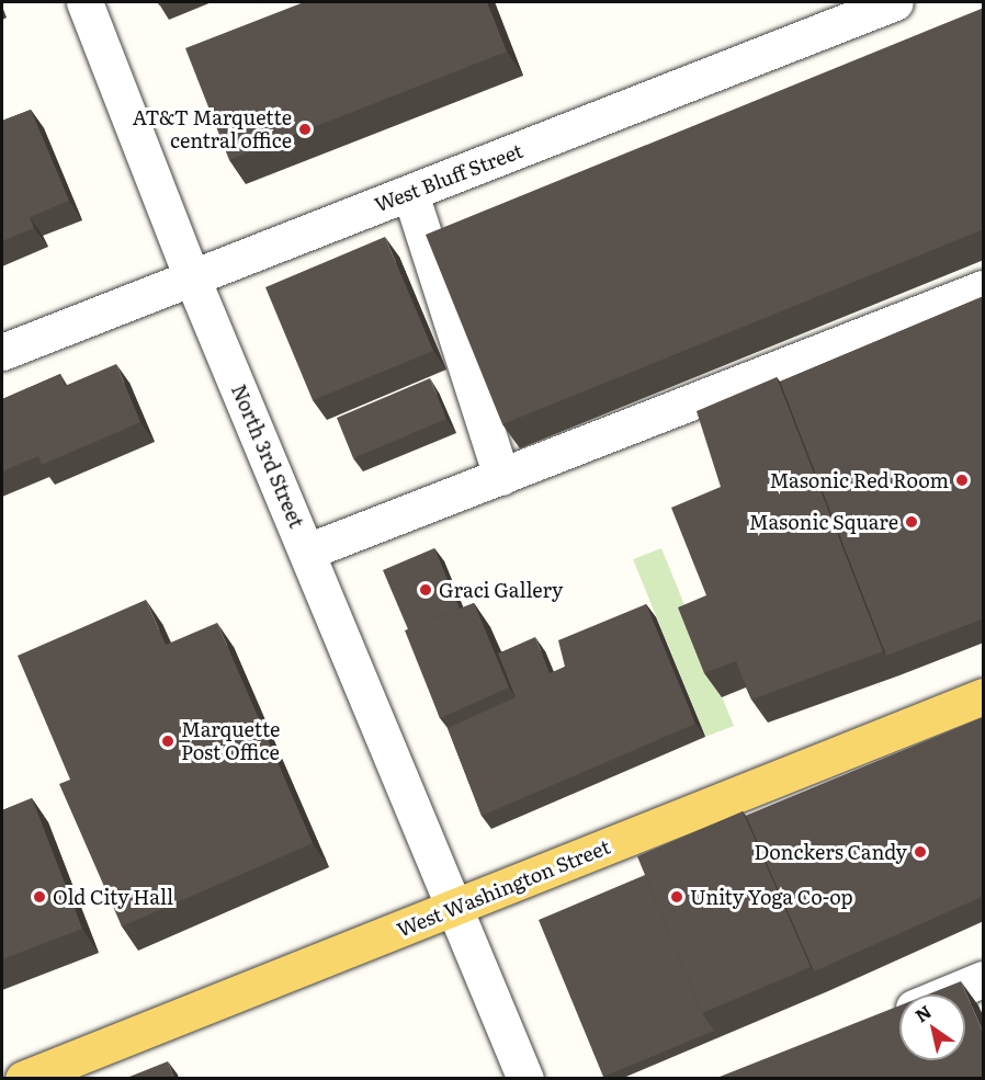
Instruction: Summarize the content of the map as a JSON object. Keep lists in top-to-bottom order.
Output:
{
  "streets": {
    "main road": ["West Washington Street"],
    "street": ["West Bluff Street", "North 3rd Street"]
  },
  "crossings": [
    ["West Bluff Street", "North 3rd Street"],
    ["North 3rd Street", "West Washington Street"]
  ],
  "places": [
    "AT&T Marquette central office",
    "Masonic Red Room",
    "Masonic Square",
    "Graci Gallery",
    "Marquette Post Office",
    "Donckers Candy",
    "Old City Hall",
    "Unity Yoga Co-op"
  ],
  "north": "top left"
}
